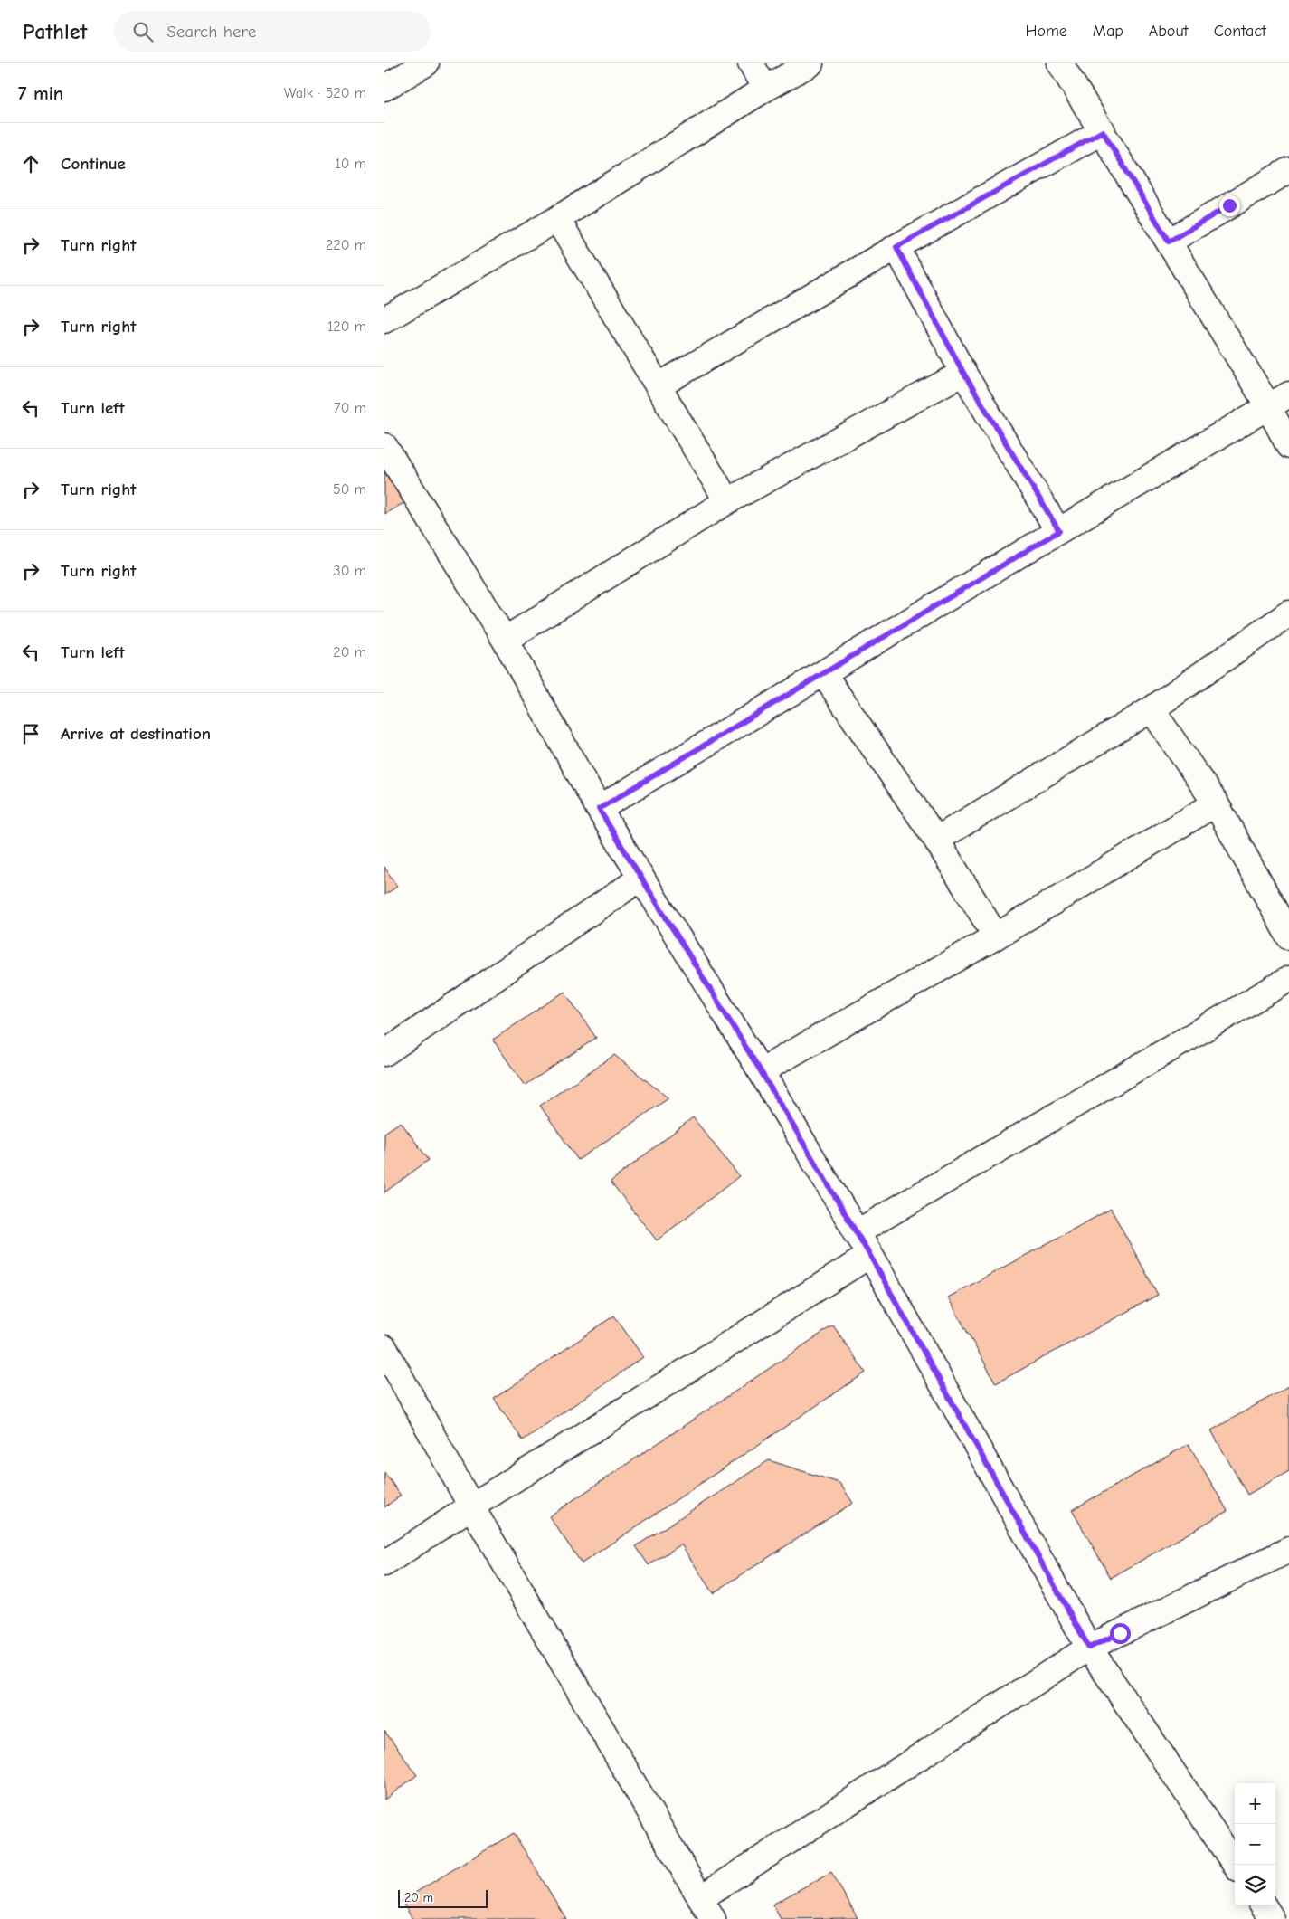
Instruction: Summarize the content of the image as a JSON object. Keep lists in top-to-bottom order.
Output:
{
  "scale_bar": "20 m",
  "page": {
    "header": "Pathlet",
    "search": "Search here",
    "nav": [
      "Home",
      "Map",
      "About",
      "Contact"
    ],
    "heading": ["7 min", "Walk · 520 m"],
    "list": [
      ["Continue", "10 m"],
      ["Turn right", "220 m"],
      ["Turn right", "120 m"],
      ["Turn left", "70 m"],
      ["Turn right", "50 m"],
      ["Turn right", "30 m"],
      ["Turn left", "20 m"],
      "Arrive at destination"
    ],
    "map_buttons": ["+", "−"],
    "scale": "20 m"
  }
}
